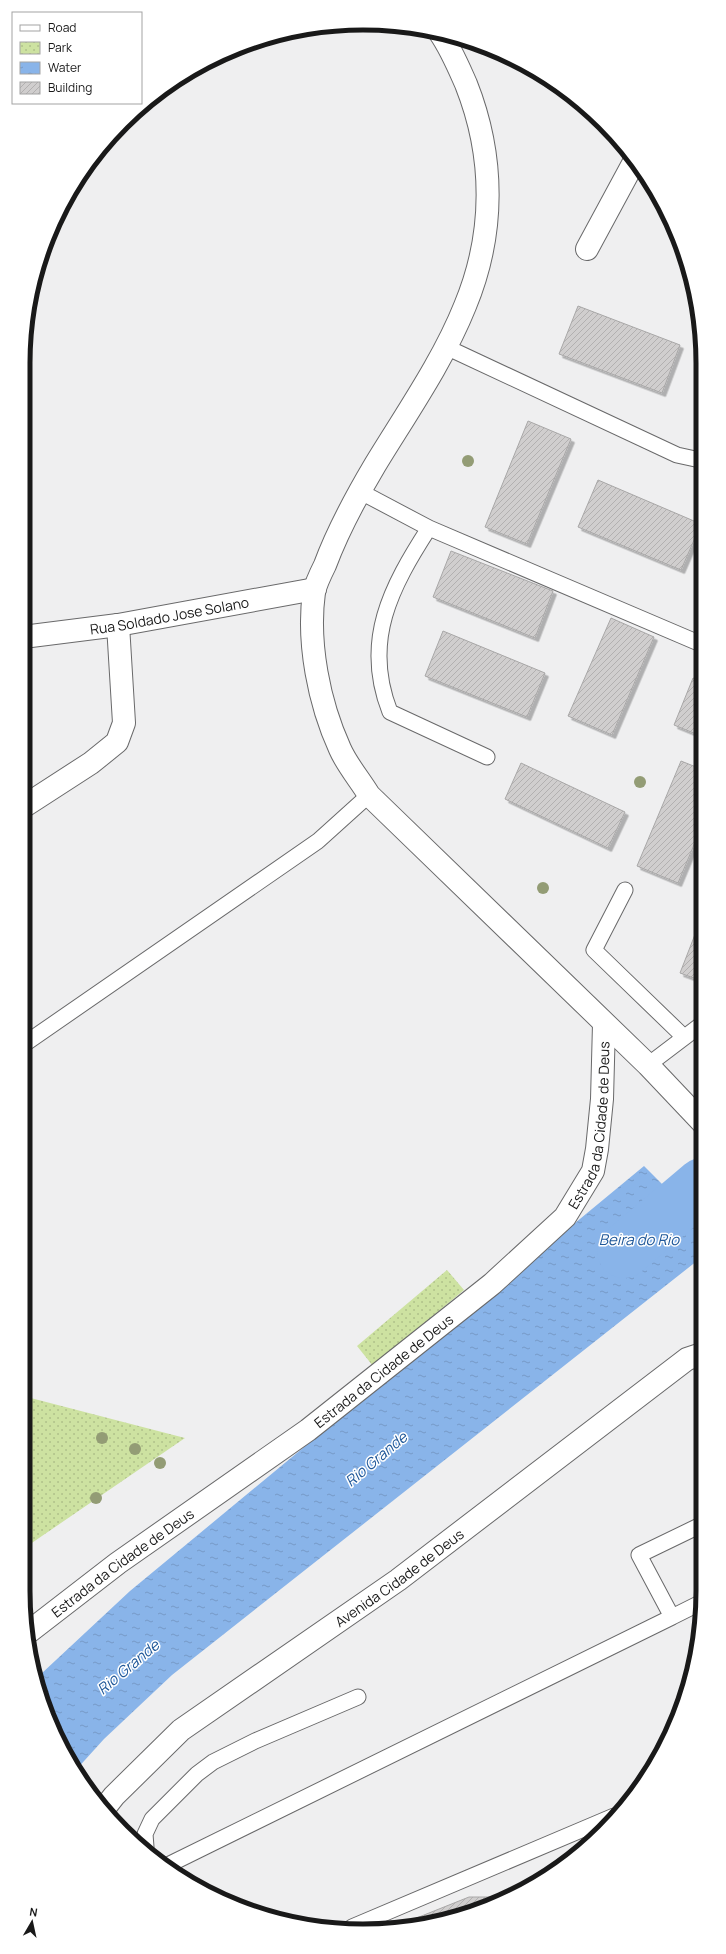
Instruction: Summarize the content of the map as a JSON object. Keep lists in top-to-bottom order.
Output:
{
  "streets": {
    "street": ["Rua Soldado Jose Solano", "Estrada da Cidade de Deus", "Avenida Cidade de Deus"]
  },
  "water": ["Beira do Rio", "Rio Grande"],
  "legend": [
    "Road",
    "Park",
    "Water",
    "Building"
  ],
  "north": "top"
}
